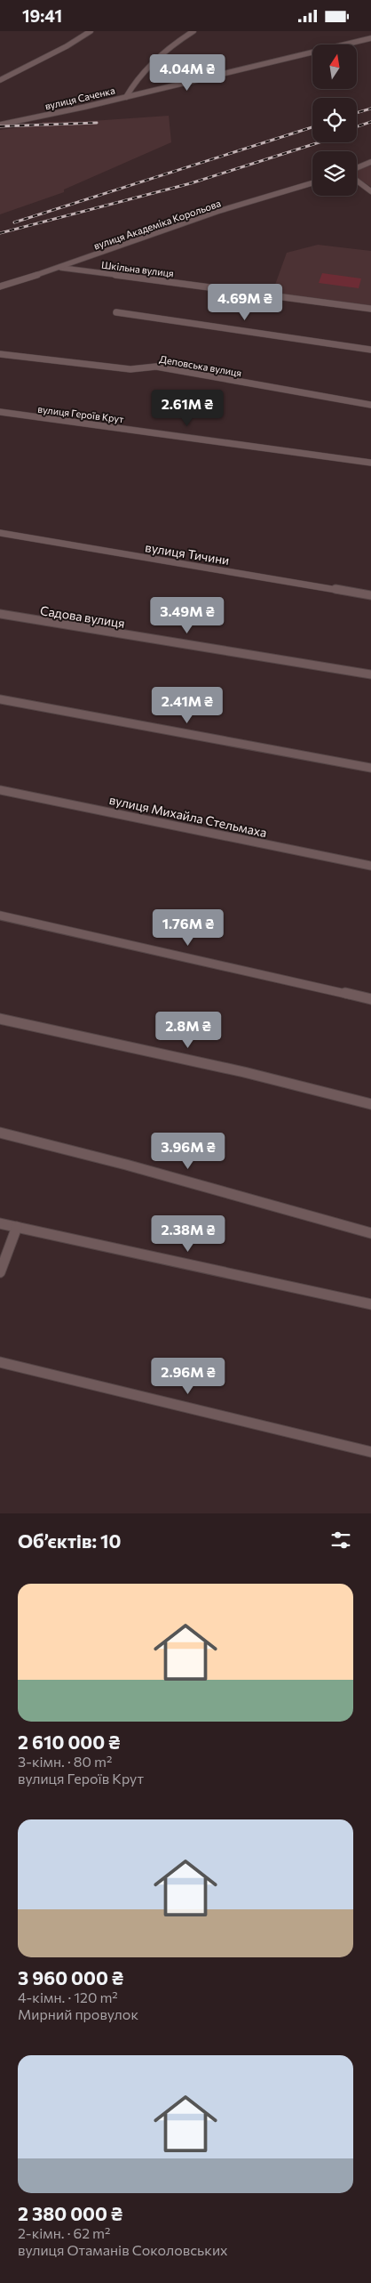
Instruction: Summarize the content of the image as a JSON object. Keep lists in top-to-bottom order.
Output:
{
  "streets": {
    "street": [
      "вулиця Саченка",
      "вулиця Академіка Корольова",
      "Шкільна вулиця",
      "Деповська вулиця",
      "вулиця Героїв Крут",
      "вулиця Тичини",
      "Садова вулиця",
      "вулиця Михайла Стельмаха"
    ]
  },
  "crossings": [
    ["вулиця Академіка Корольова", "Шкільна вулиця"]
  ],
  "north": "top",
  "page": {
    "status": "19:41",
    "price": [
      "4.04M ₴",
      "4.69M ₴",
      "2.61M ₴",
      "3.49M ₴",
      "2.41M ₴",
      "1.76M ₴",
      "2.8M ₴",
      "3.96M ₴",
      "2.38M ₴",
      "2.96M ₴"
    ],
    "heading": "Об’єктів: 10",
    "list": [
      {
        "name": "2 610 000 ₴",
        "note": "3-кімн. · 80 m² · вулиця Героїв Крут"
      },
      {
        "name": "3 960 000 ₴",
        "note": "4-кімн. · 120 m² · Мирний провулок"
      },
      {
        "name": "2 380 000 ₴",
        "note": "2-кімн. · 62 m² · вулиця Отаманів Соколовських"
      }
    ]
  }
}
